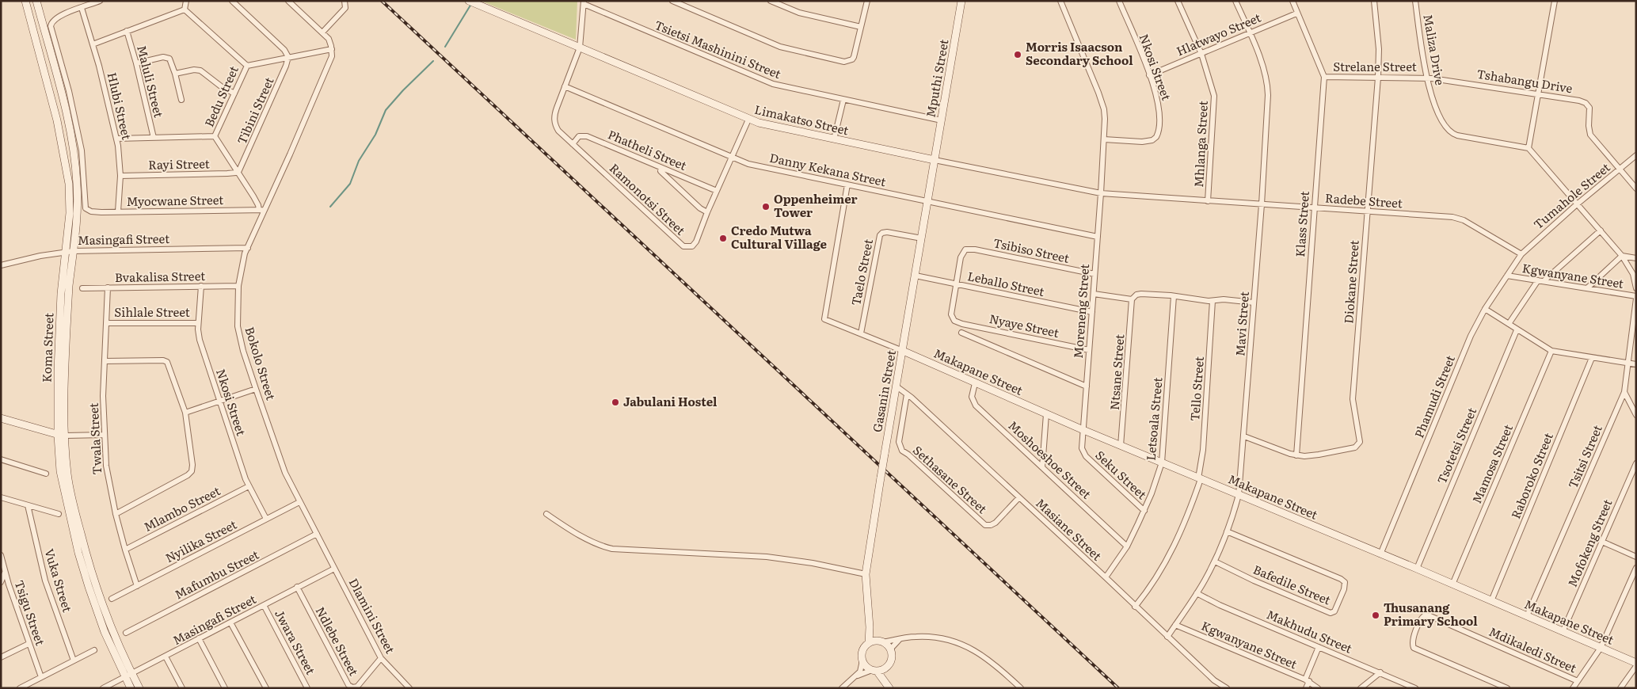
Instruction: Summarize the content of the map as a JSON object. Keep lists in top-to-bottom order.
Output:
{
  "streets": {
    "street": [
      "Hlatwayo Street",
      "Tsietsi Mashinini Street",
      "Maliza Drive",
      "Nkosi Street",
      "Strelane Street",
      "Mputhi Street",
      "Maluli Street",
      "Tshabangu Drive",
      "Bedu Street",
      "Hlubi Street",
      "Tibini Street",
      "Limakatso Street",
      "Mhlanga Street",
      "Phatheli Street",
      "Rayi Street",
      "Danny Kekana Street",
      "Tumahole Street",
      "Ramonotsi Street",
      "Myocwane Street",
      "Radebe Street",
      "Klass Street",
      "Masingafi Street",
      "Tsibiso Street",
      "Taelo Street",
      "Kgwanyane Street",
      "Bvakalisa Street",
      "Diokane Street",
      "Leballo Street",
      "Moreneng Street",
      "Sihlale Street",
      "Mavi Street",
      "Nyaye Street",
      "Koma Street",
      "Bokolo Street",
      "Makapane Street",
      "Ntsane Street",
      "Tello Street",
      "Gasanin Street",
      "Phamudi Street",
      "Letsoala Street",
      "Twala Street",
      "Tsotetsi Street",
      "Tsitsi Street",
      "Moshoeshoe Street",
      "Mamosa Street",
      "Seku Street",
      "Raboroko Street",
      "Sethasane Street",
      "Mlambo Street",
      "Masiane Street",
      "Nyilika Street",
      "Mofokeng Street",
      "Mafumbu Street",
      "Vuka Street",
      "Bafedile Street",
      "Tsigu Street",
      "Dlamini Street",
      "Makhudu Street",
      "Ndlebe Street",
      "Jwara Street",
      "Mdikaledi Street"
    ]
  },
  "crossings": [
    ["Hlatwayo Street", "Nkosi Street"],
    ["Hlatwayo Street", "Mhlanga Street"],
    ["Hlatwayo Street", "Klass Street"],
    ["Hlatwayo Street", "Mavi Street"],
    ["Tsietsi Mashinini Street", "Mputhi Street"],
    ["Maliza Drive", "Strelane Street"],
    ["Maliza Drive", "Tshabangu Drive"],
    ["Nkosi Street", "Bvakalisa Street"],
    ["Nkosi Street", "Moreneng Street"],
    ["Nkosi Street", "Sihlale Street"],
    ["Nkosi Street", "Mlambo Street"],
    ["Nkosi Street", "Nyilika Street"],
    ["Strelane Street", "Tshabangu Drive"],
    ["Strelane Street", "Klass Street"],
    ["Strelane Street", "Diokane Street"],
    ["Mputhi Street", "Limakatso Street"],
    ["Mputhi Street", "Gasanin Street"],
    ["Tshabangu Drive", "Tumahole Street"],
    ["Hlubi Street", "Rayi Street"],
    ["Hlubi Street", "Myocwane Street"],
    ["Tibini Street", "Rayi Street"],
    ["Limakatso Street", "Ramonotsi Street"],
    ["Limakatso Street", "Radebe Street"],
    ["Limakatso Street", "Moreneng Street"],
    ["Limakatso Street", "Gasanin Street"],
    ["Mhlanga Street", "Radebe Street"],
    ["Phatheli Street", "Ramonotsi Street"],
    ["Danny Kekana Street", "Ramonotsi Street"],
    ["Danny Kekana Street", "Moreneng Street"],
    ["Danny Kekana Street", "Gasanin Street"],
    ["Tumahole Street", "Radebe Street"],
    ["Tumahole Street", "Phamudi Street"],
    ["Myocwane Street", "Bokolo Street"],
    ["Radebe Street", "Klass Street"],
    ["Radebe Street", "Diokane Street"],
    ["Radebe Street", "Moreneng Street"],
    ["Radebe Street", "Mavi Street"],
    ["Radebe Street", "Phamudi Street"],
    ["Klass Street", "Diokane Street"],
    ["Masingafi Street", "Koma Street"],
    ["Masingafi Street", "Bokolo Street"],
    ["Masingafi Street", "Dlamini Street"],
    ["Masingafi Street", "Ndlebe Street"],
    ["Masingafi Street", "Jwara Street"],
    ["Tsibiso Street", "Leballo Street"],
    ["Tsibiso Street", "Moreneng Street"],
    ["Tsibiso Street", "Nyaye Street"],
    ["Taelo Street", "Gasanin Street"],
    ["Kgwanyane Street", "Mavi Street"],
    ["Kgwanyane Street", "Phamudi Street"],
    ["Kgwanyane Street", "Tsitsi Street"],
    ["Kgwanyane Street", "Makhudu Street"],
    ["Bvakalisa Street", "Bokolo Street"],
    ["Bvakalisa Street", "Twala Street"],
    ["Diokane Street", "Mavi Street"],
    ["Leballo Street", "Moreneng Street"],
    ["Leballo Street", "Nyaye Street"],
    ["Leballo Street", "Gasanin Street"],
    ["Moreneng Street", "Nyaye Street"],
    ["Moreneng Street", "Makapane Street"],
    ["Moreneng Street", "Seku Street"],
    ["Sihlale Street", "Twala Street"],
    ["Mavi Street", "Makapane Street"],
    ["Mavi Street", "Masiane Street"],
    ["Mavi Street", "Bafedile Street"],
    ["Mavi Street", "Makhudu Street"],
    ["Bokolo Street", "Nyilika Street"],
    ["Bokolo Street", "Mafumbu Street"],
    ["Bokolo Street", "Dlamini Street"],
    ["Makapane Street", "Ntsane Street"],
    ["Makapane Street", "Tello Street"],
    ["Makapane Street", "Gasanin Street"],
    ["Makapane Street", "Phamudi Street"],
    ["Makapane Street", "Letsoala Street"],
    ["Makapane Street", "Tsotetsi Street"],
    ["Makapane Street", "Tsitsi Street"],
    ["Makapane Street", "Moshoeshoe Street"],
    ["Makapane Street", "Mamosa Street"],
    ["Makapane Street", "Seku Street"],
    ["Makapane Street", "Raboroko Street"],
    ["Makapane Street", "Mofokeng Street"],
    ["Tello Street", "Masiane Street"],
    ["Gasanin Street", "Masiane Street"],
    ["Letsoala Street", "Moshoeshoe Street"],
    ["Letsoala Street", "Seku Street"],
    ["Letsoala Street", "Masiane Street"],
    ["Twala Street", "Mlambo Street"],
    ["Twala Street", "Nyilika Street"],
    ["Sethasane Street", "Masiane Street"],
    ["Dlamini Street", "Ndlebe Street"]
  ],
  "places": [
    "Morris Isaacson Secondary School",
    "Oppenheimer Tower",
    "Credo Mutwa Cultural Village",
    "Jabulani Hostel",
    "Thusanang Primary School"
  ]
}
